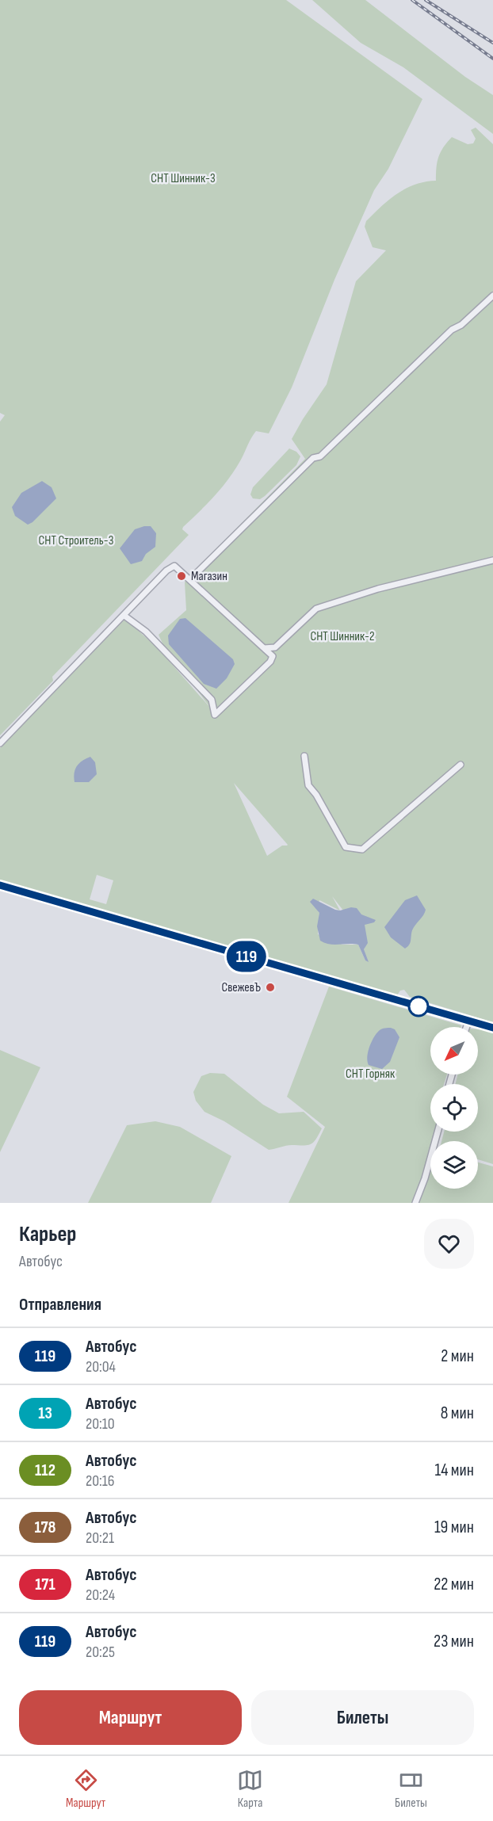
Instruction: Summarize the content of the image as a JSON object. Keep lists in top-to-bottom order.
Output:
{
  "parks": [
    "СНТ Шинник-3",
    "СНТ Строитель-3",
    "СНТ Шинник-2",
    "СНТ Горняк"
  ],
  "places": ["Магазин", "СвежевЪ"],
  "lines": ["bus line 119"],
  "north": "bottom left",
  "page": {
    "on_map": "119",
    "heading": [
      ["Карьер", "Автобус"],
      "Отправления"
    ],
    "list": [
      {
        "mark": "119",
        "name": "Автобус",
        "note": "20:04",
        "value": "2 мин"
      },
      {
        "mark": "13",
        "name": "Автобус",
        "note": "20:10",
        "value": "8 мин"
      },
      {
        "mark": "112",
        "name": "Автобус",
        "note": "20:16",
        "value": "14 мин"
      },
      {
        "mark": "178",
        "name": "Автобус",
        "note": "20:21",
        "value": "19 мин"
      },
      {
        "mark": "171",
        "name": "Автобус",
        "note": "20:24",
        "value": "22 мин"
      },
      {
        "mark": "119",
        "name": "Автобус",
        "note": "20:25",
        "value": "23 мин"
      }
    ],
    "buttons": ["Маршрут", "Билеты"],
    "tabs": ["Маршрут", "Карта", "Билеты"]
  }
}
